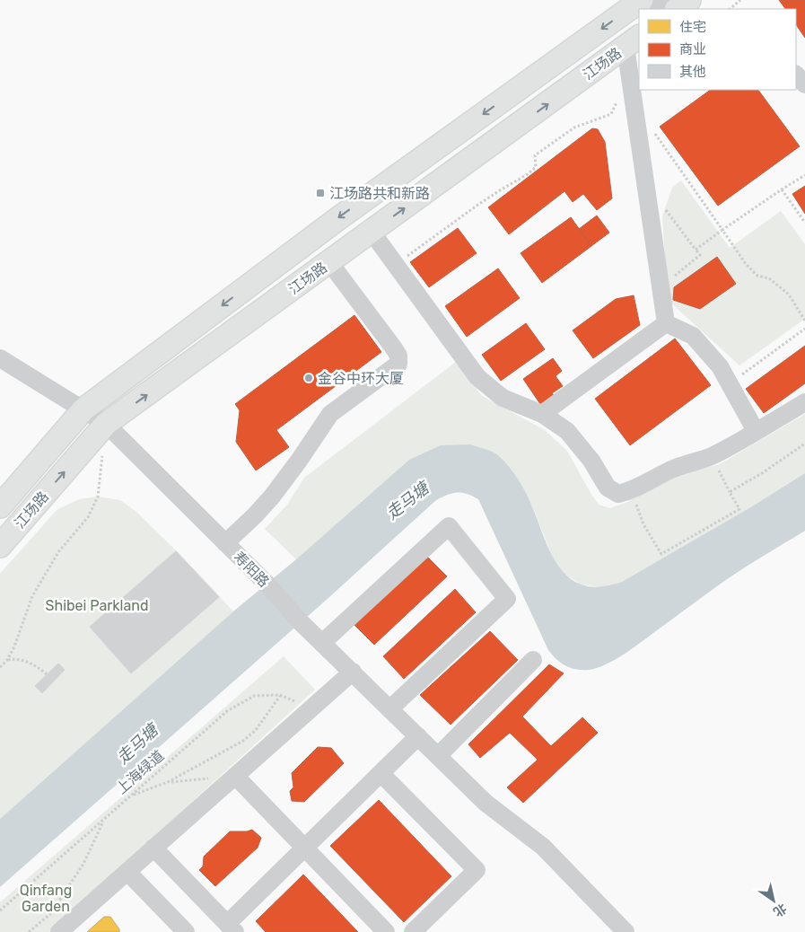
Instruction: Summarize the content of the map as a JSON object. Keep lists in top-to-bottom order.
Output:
{
  "streets": {
    "main road": ["江场路"],
    "street": ["寿阳路"],
    "path": ["上海绿道"]
  },
  "crossings": [
    ["江场路", "寿阳路"]
  ],
  "water": ["走马塘"],
  "parks": ["Shibei Parkland", "Qinfang Garden"],
  "places": {
    "transit": ["江场路共和新路"],
    "other": ["金谷中环大厦"]
  },
  "legend": ["住宅", "商业", "其他"],
  "north": "bottom right"
}
